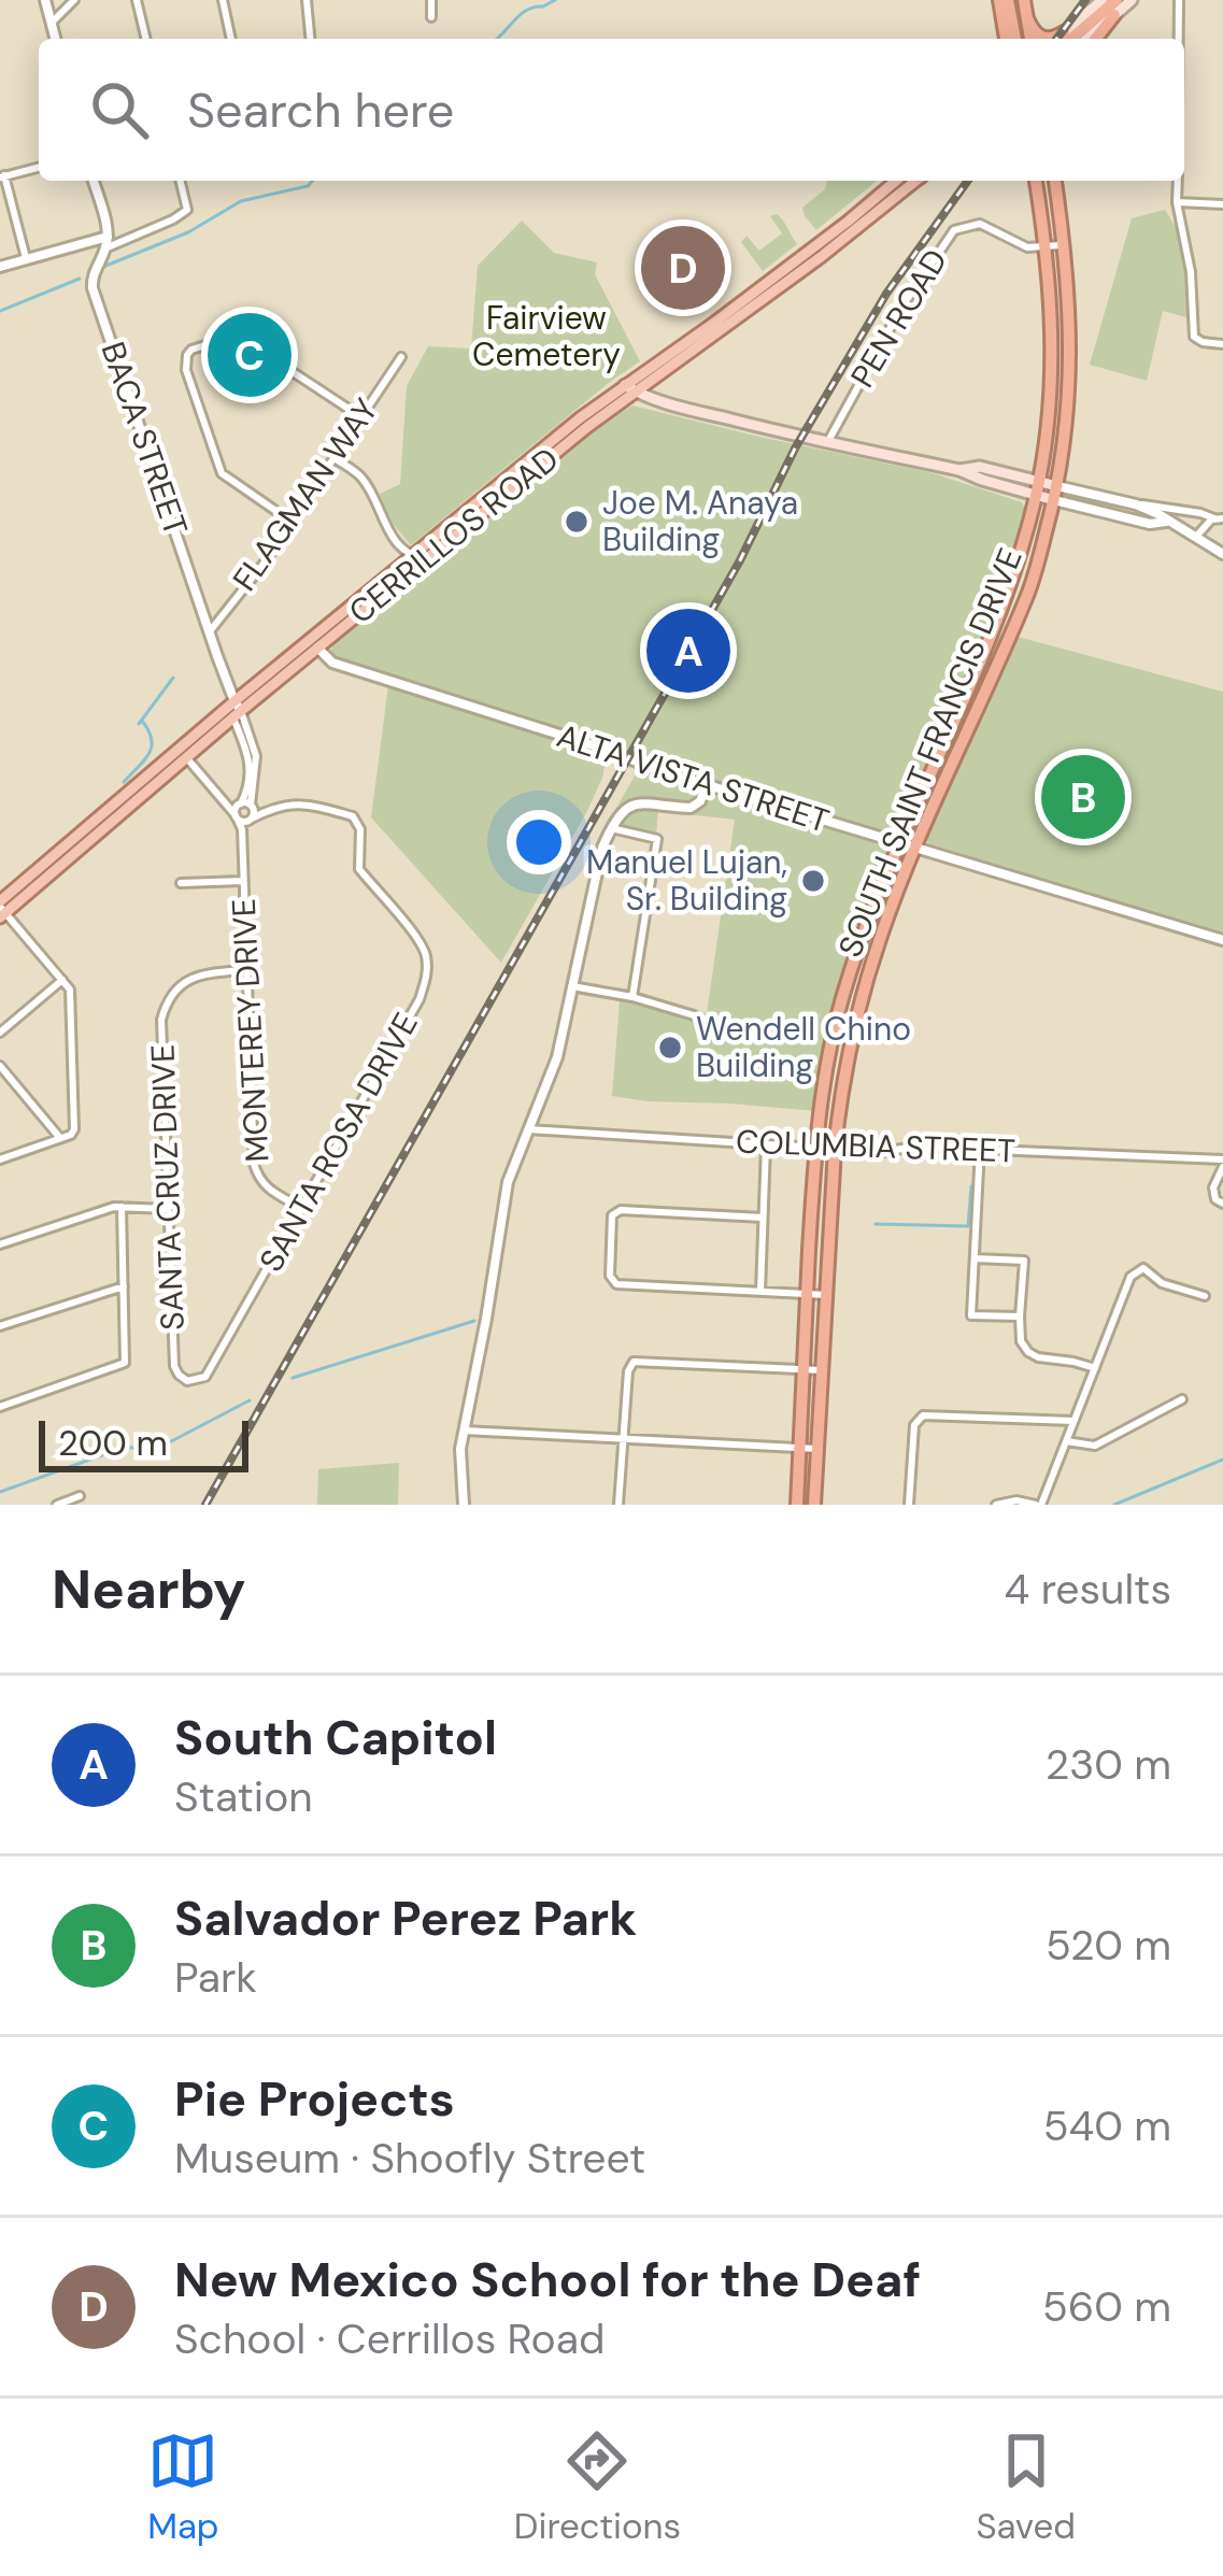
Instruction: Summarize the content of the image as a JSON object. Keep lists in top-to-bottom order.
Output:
{
  "streets": {
    "highway": ["SOUTH SAINT FRANCIS DRIVE"],
    "main road": ["CERRILLOS ROAD"],
    "street": [
      "PEN ROAD",
      "BACA STREET",
      "FLAGMAN WAY",
      "ALTA VISTA STREET",
      "MONTEREY DRIVE",
      "SANTA ROSA DRIVE",
      "COLUMBIA STREET",
      "SANTA CRUZ DRIVE"
    ]
  },
  "crossings": [
    ["PEN ROAD", "SOUTH SAINT FRANCIS DRIVE"],
    ["BACA STREET", "FLAGMAN WAY"],
    ["BACA STREET", "CERRILLOS ROAD"],
    ["BACA STREET", "MONTEREY DRIVE"],
    ["CERRILLOS ROAD", "ALTA VISTA STREET"],
    ["CERRILLOS ROAD", "MONTEREY DRIVE"],
    ["SOUTH SAINT FRANCIS DRIVE", "ALTA VISTA STREET"],
    ["SOUTH SAINT FRANCIS DRIVE", "COLUMBIA STREET"],
    ["MONTEREY DRIVE", "SANTA ROSA DRIVE"],
    ["MONTEREY DRIVE", "SANTA CRUZ DRIVE"],
    ["SANTA ROSA DRIVE", "SANTA CRUZ DRIVE"]
  ],
  "parks": ["Fairview Cemetery"],
  "places": ["Joe M. Anaya Building", "Manuel Lujan, Sr. Building", "Wendell Chino Building"],
  "scale_bar": "200 m",
  "page": {
    "search": "Search here",
    "pins": [
      "D",
      "C",
      "A",
      "B"
    ],
    "scale": "200 m",
    "heading": ["Nearby", "4 results"],
    "list": [
      {
        "mark": "A",
        "name": "South Capitol",
        "note": "Station",
        "value": "230 m"
      },
      {
        "mark": "B",
        "name": "Salvador Perez Park",
        "note": "Park",
        "value": "520 m"
      },
      {
        "mark": "C",
        "name": "Pie Projects",
        "note": "Museum · Shoofly Street",
        "value": "540 m"
      },
      {
        "mark": "D",
        "name": "New Mexico School for the Deaf",
        "note": "School · Cerrillos Road",
        "value": "560 m"
      }
    ],
    "nav": ["Map", "Directions", "Saved"]
  }
}
